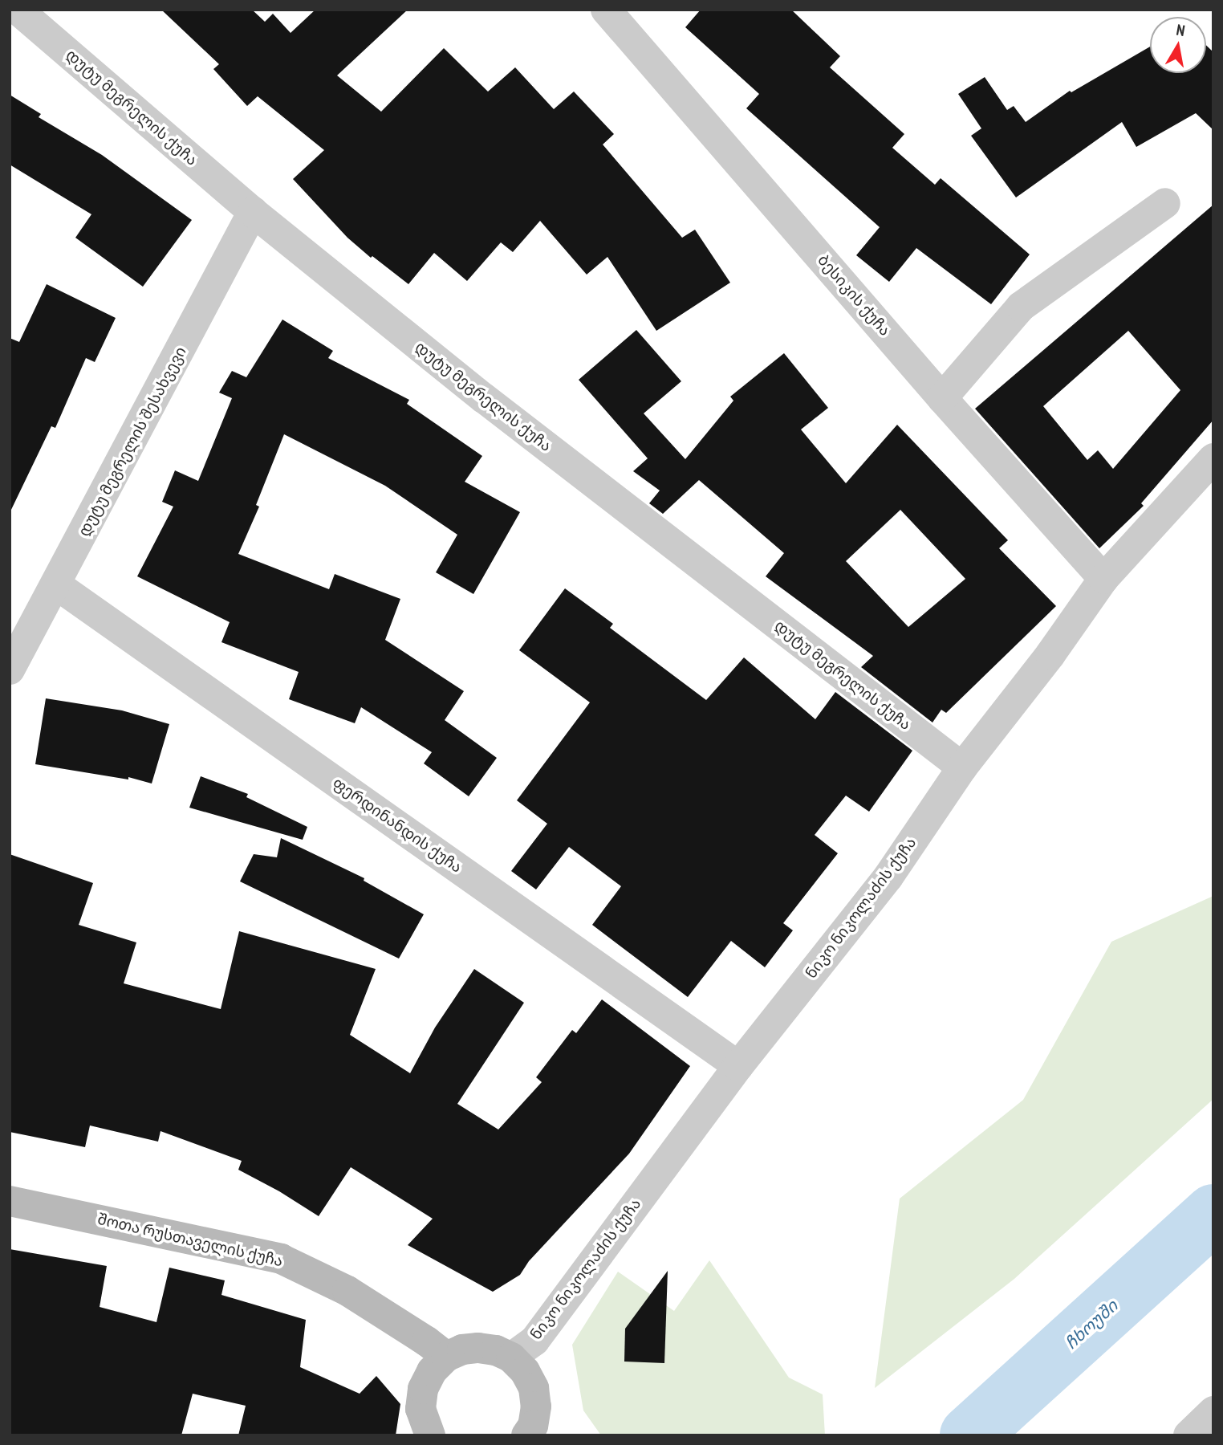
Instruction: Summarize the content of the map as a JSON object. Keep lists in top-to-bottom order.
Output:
{
  "streets": {
    "main road": ["შოთა რუსთაველის ქუჩა"],
    "street": [
      "დუტუ მეგრელის ქუჩა",
      "ბესიკის ქუჩა",
      "დუტუ მეგრელის შესახვევი",
      "ფერდინანდის ქუჩა",
      "ნიკო ნიკოლაძის ქუჩა"
    ]
  },
  "crossings": [
    ["დუტუ მეგრელის ქუჩა", "დუტუ მეგრელის შესახვევი"],
    ["დუტუ მეგრელის ქუჩა", "ნიკო ნიკოლაძის ქუჩა"],
    ["ბესიკის ქუჩა", "ნიკო ნიკოლაძის ქუჩა"],
    ["დუტუ მეგრელის შესახვევი", "ფერდინანდის ქუჩა"],
    ["ფერდინანდის ქუჩა", "ნიკო ნიკოლაძის ქუჩა"]
  ],
  "water": ["ჩხოუში"],
  "north": "top"
}
